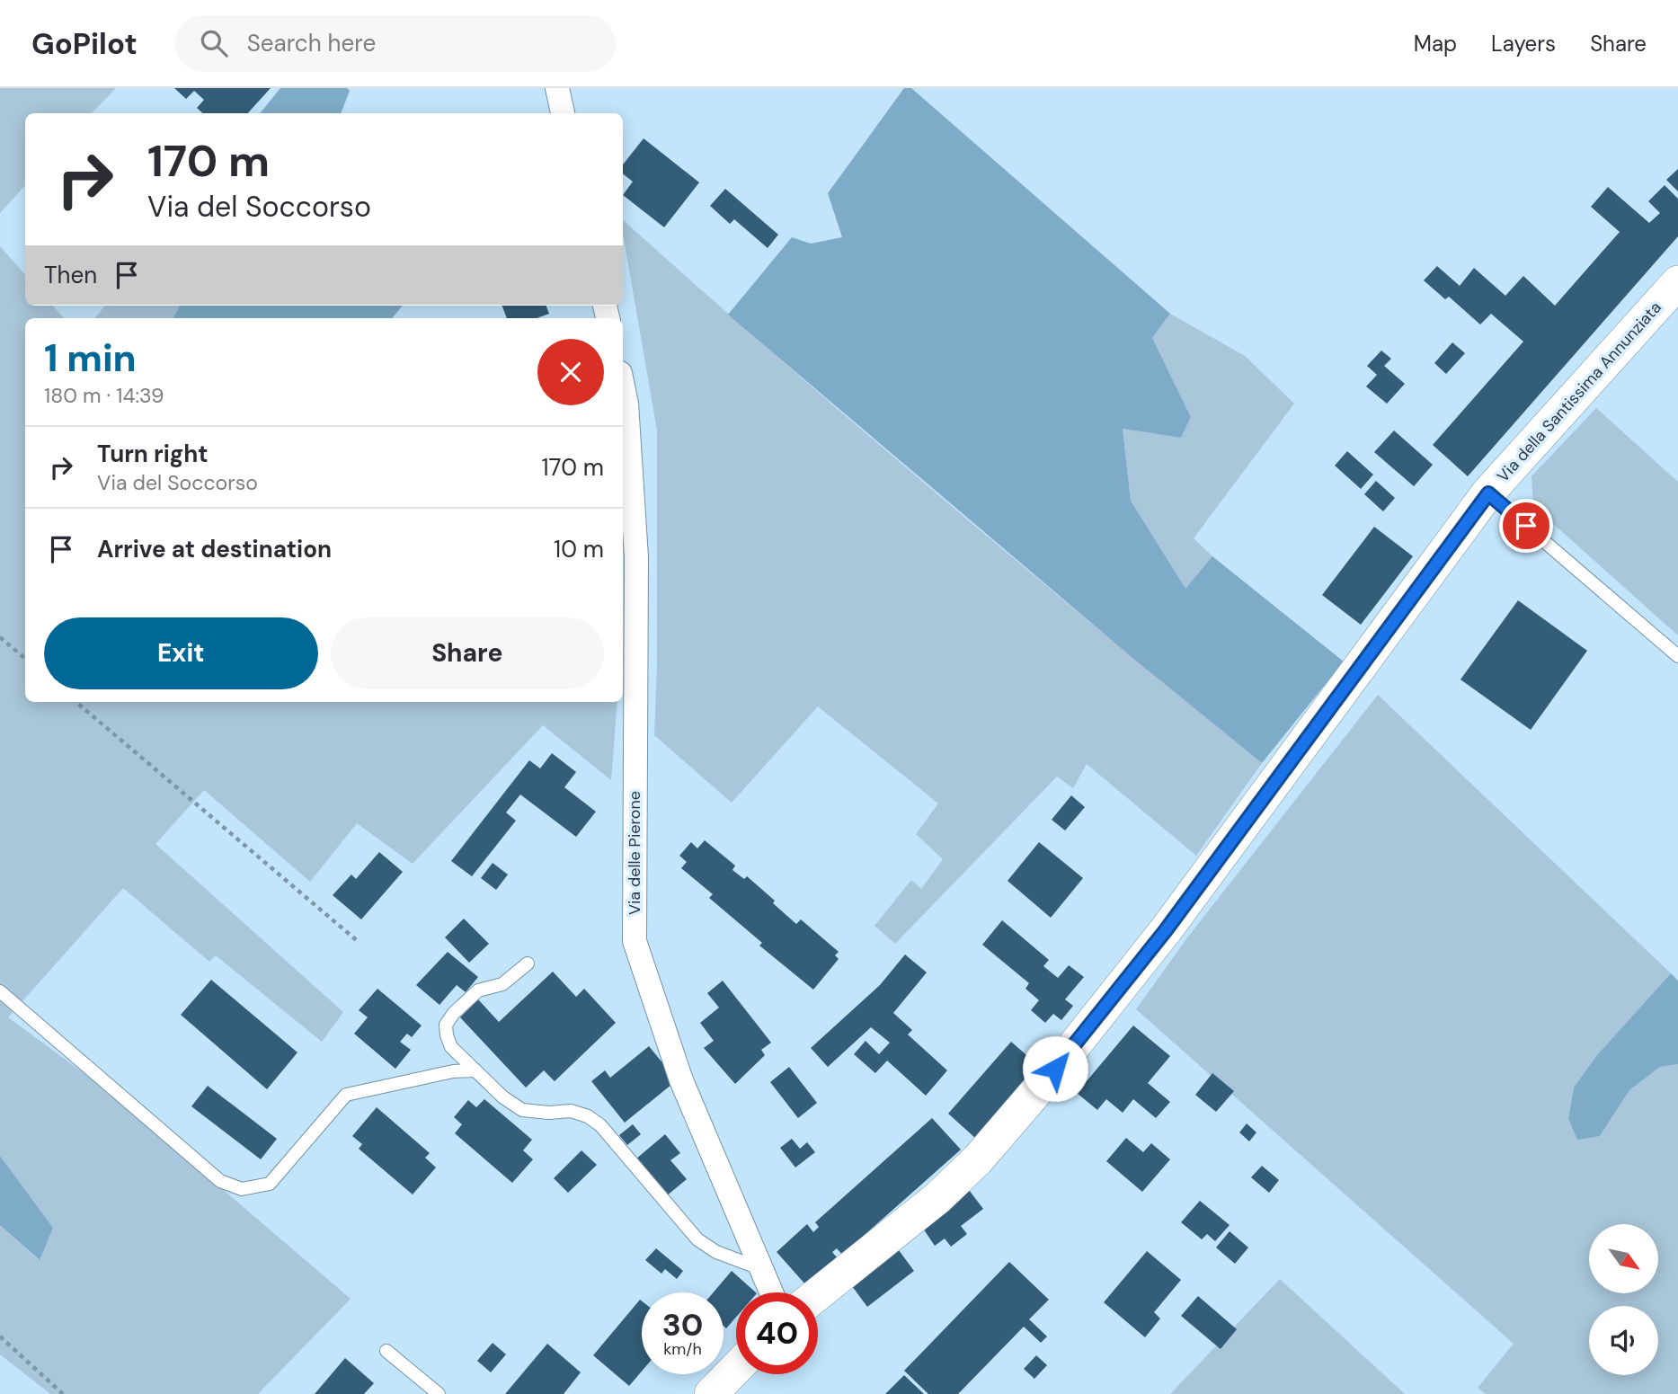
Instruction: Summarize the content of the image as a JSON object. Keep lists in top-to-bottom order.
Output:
{
  "streets": {
    "street": ["Via della Santissima Annunziata", "Via delle Pierone"]
  },
  "north": "bottom right",
  "page": {
    "header": "GoPilot",
    "search": "Search here",
    "nav": ["Map", "Layers", "Share"],
    "turn": ["170 m", "Via del Soccorso"],
    "then": "Then",
    "heading": ["1 min", "180 m · 14:39"],
    "list": [
      {
        "name": "Turn right",
        "note": "Via del Soccorso",
        "value": "170 m"
      },
      {
        "name": "Arrive at destination",
        "value": "10 m"
      }
    ],
    "buttons": ["Exit", "Share"],
    "speed": "30 km/h",
    "limit": "40"
  }
}
